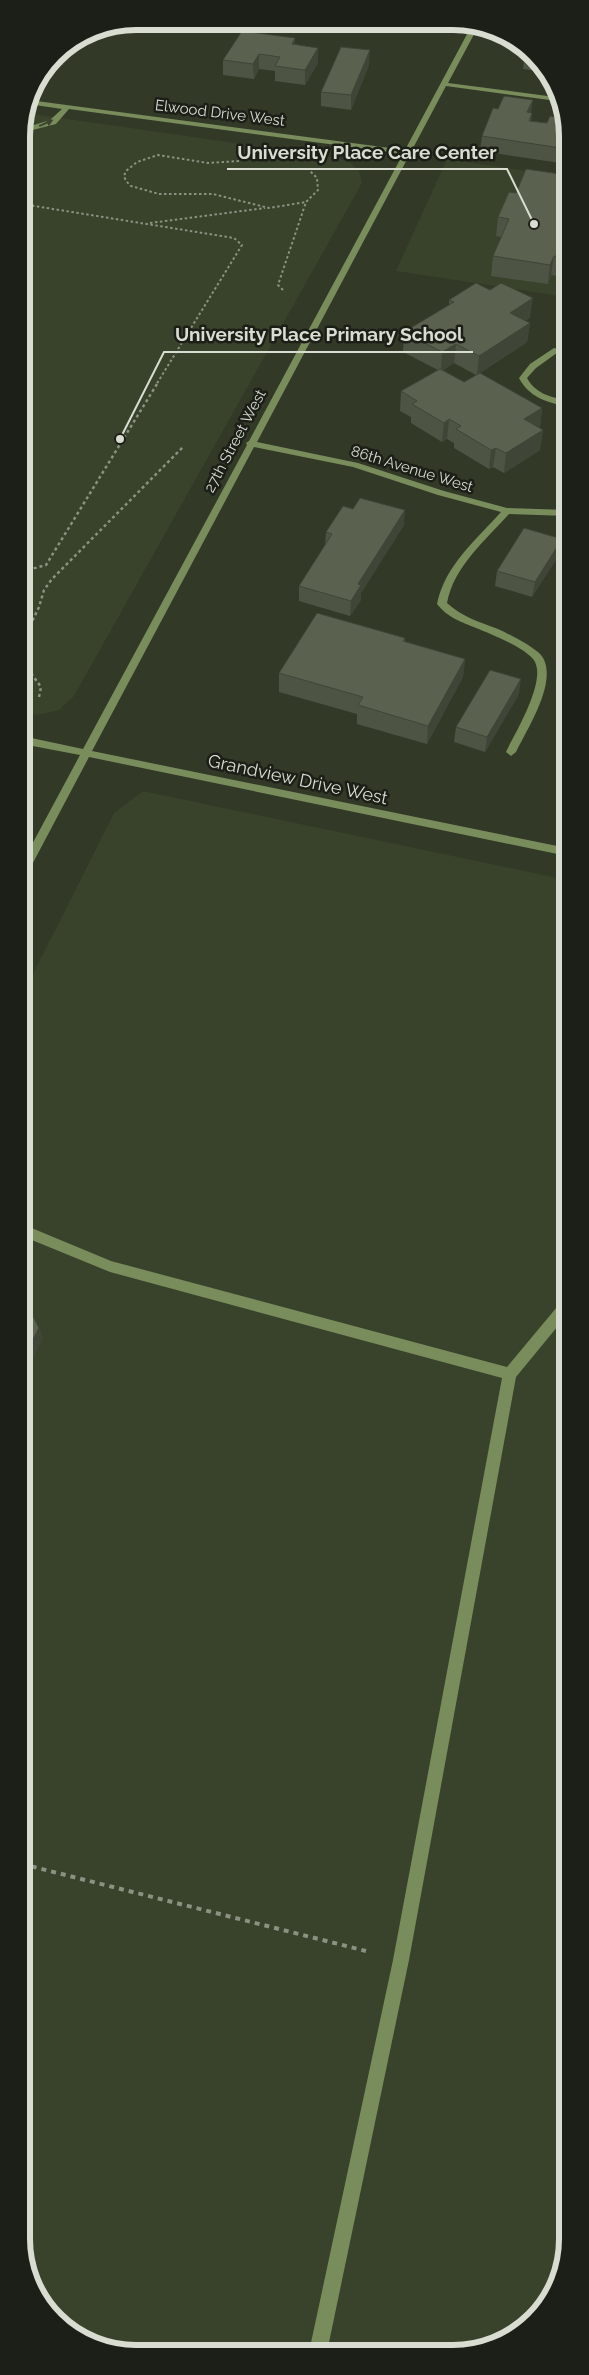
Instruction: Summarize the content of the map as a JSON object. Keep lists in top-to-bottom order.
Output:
{
  "streets": {
    "street": [
      "Elwood Drive West",
      "27th Street West",
      "86th Avenue West",
      "Grandview Drive West"
    ]
  },
  "crossings": [
    ["Elwood Drive West", "27th Street West"],
    ["27th Street West", "86th Avenue West"],
    ["27th Street West", "Grandview Drive West"]
  ],
  "places": ["University Place Care Center", "University Place Primary School"]
}
